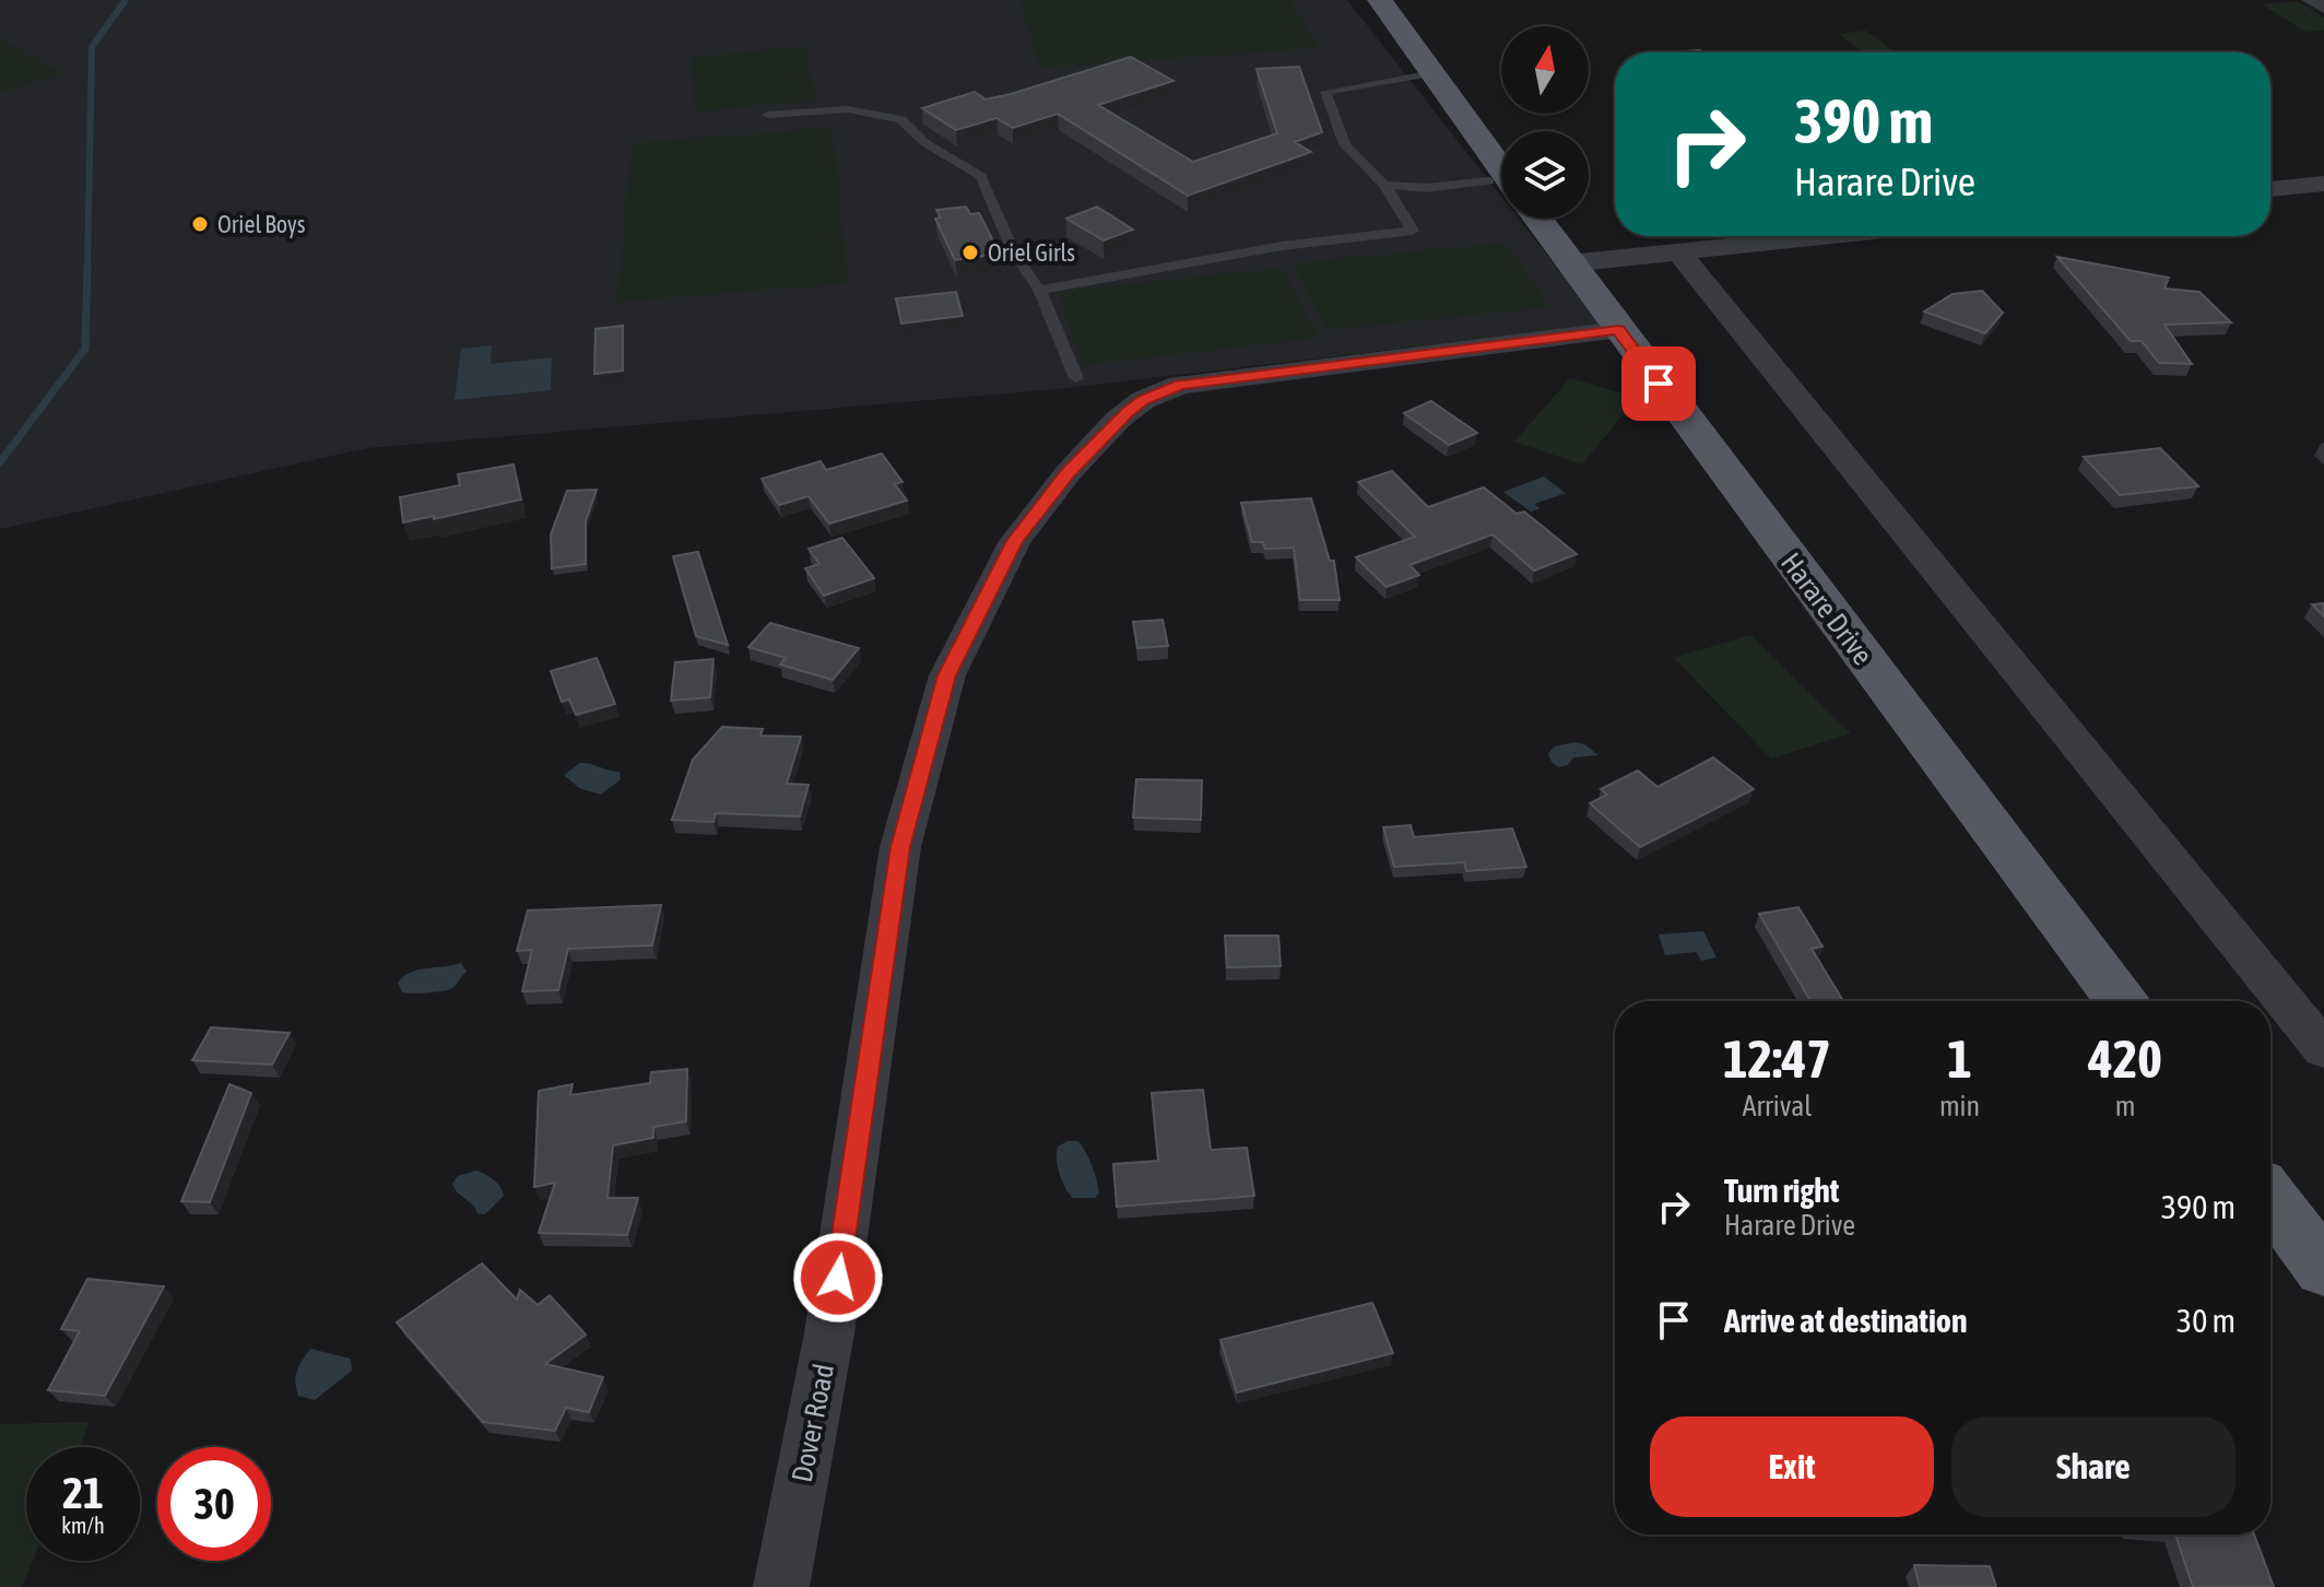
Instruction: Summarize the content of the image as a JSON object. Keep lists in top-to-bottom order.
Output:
{
  "streets": {
    "main road": ["Harare Drive"],
    "street": ["Dover Road"]
  },
  "crossings": [
    ["Harare Drive", "Dover Road"]
  ],
  "places": ["Oriel Boys", "Oriel Girls"],
  "north": "top",
  "page": {
    "turn": ["390 m", "Harare Drive"],
    "eta": [
      "12:47",
      "Arrival",
      "1",
      "min",
      "420",
      "m"
    ],
    "list": [
      {
        "name": "Turn right",
        "note": "Harare Drive",
        "value": "390 m"
      },
      {
        "name": "Arrive at destination",
        "value": "30 m"
      }
    ],
    "buttons": ["Exit", "Share"],
    "speed": "21 km/h",
    "limit": "30"
  }
}
